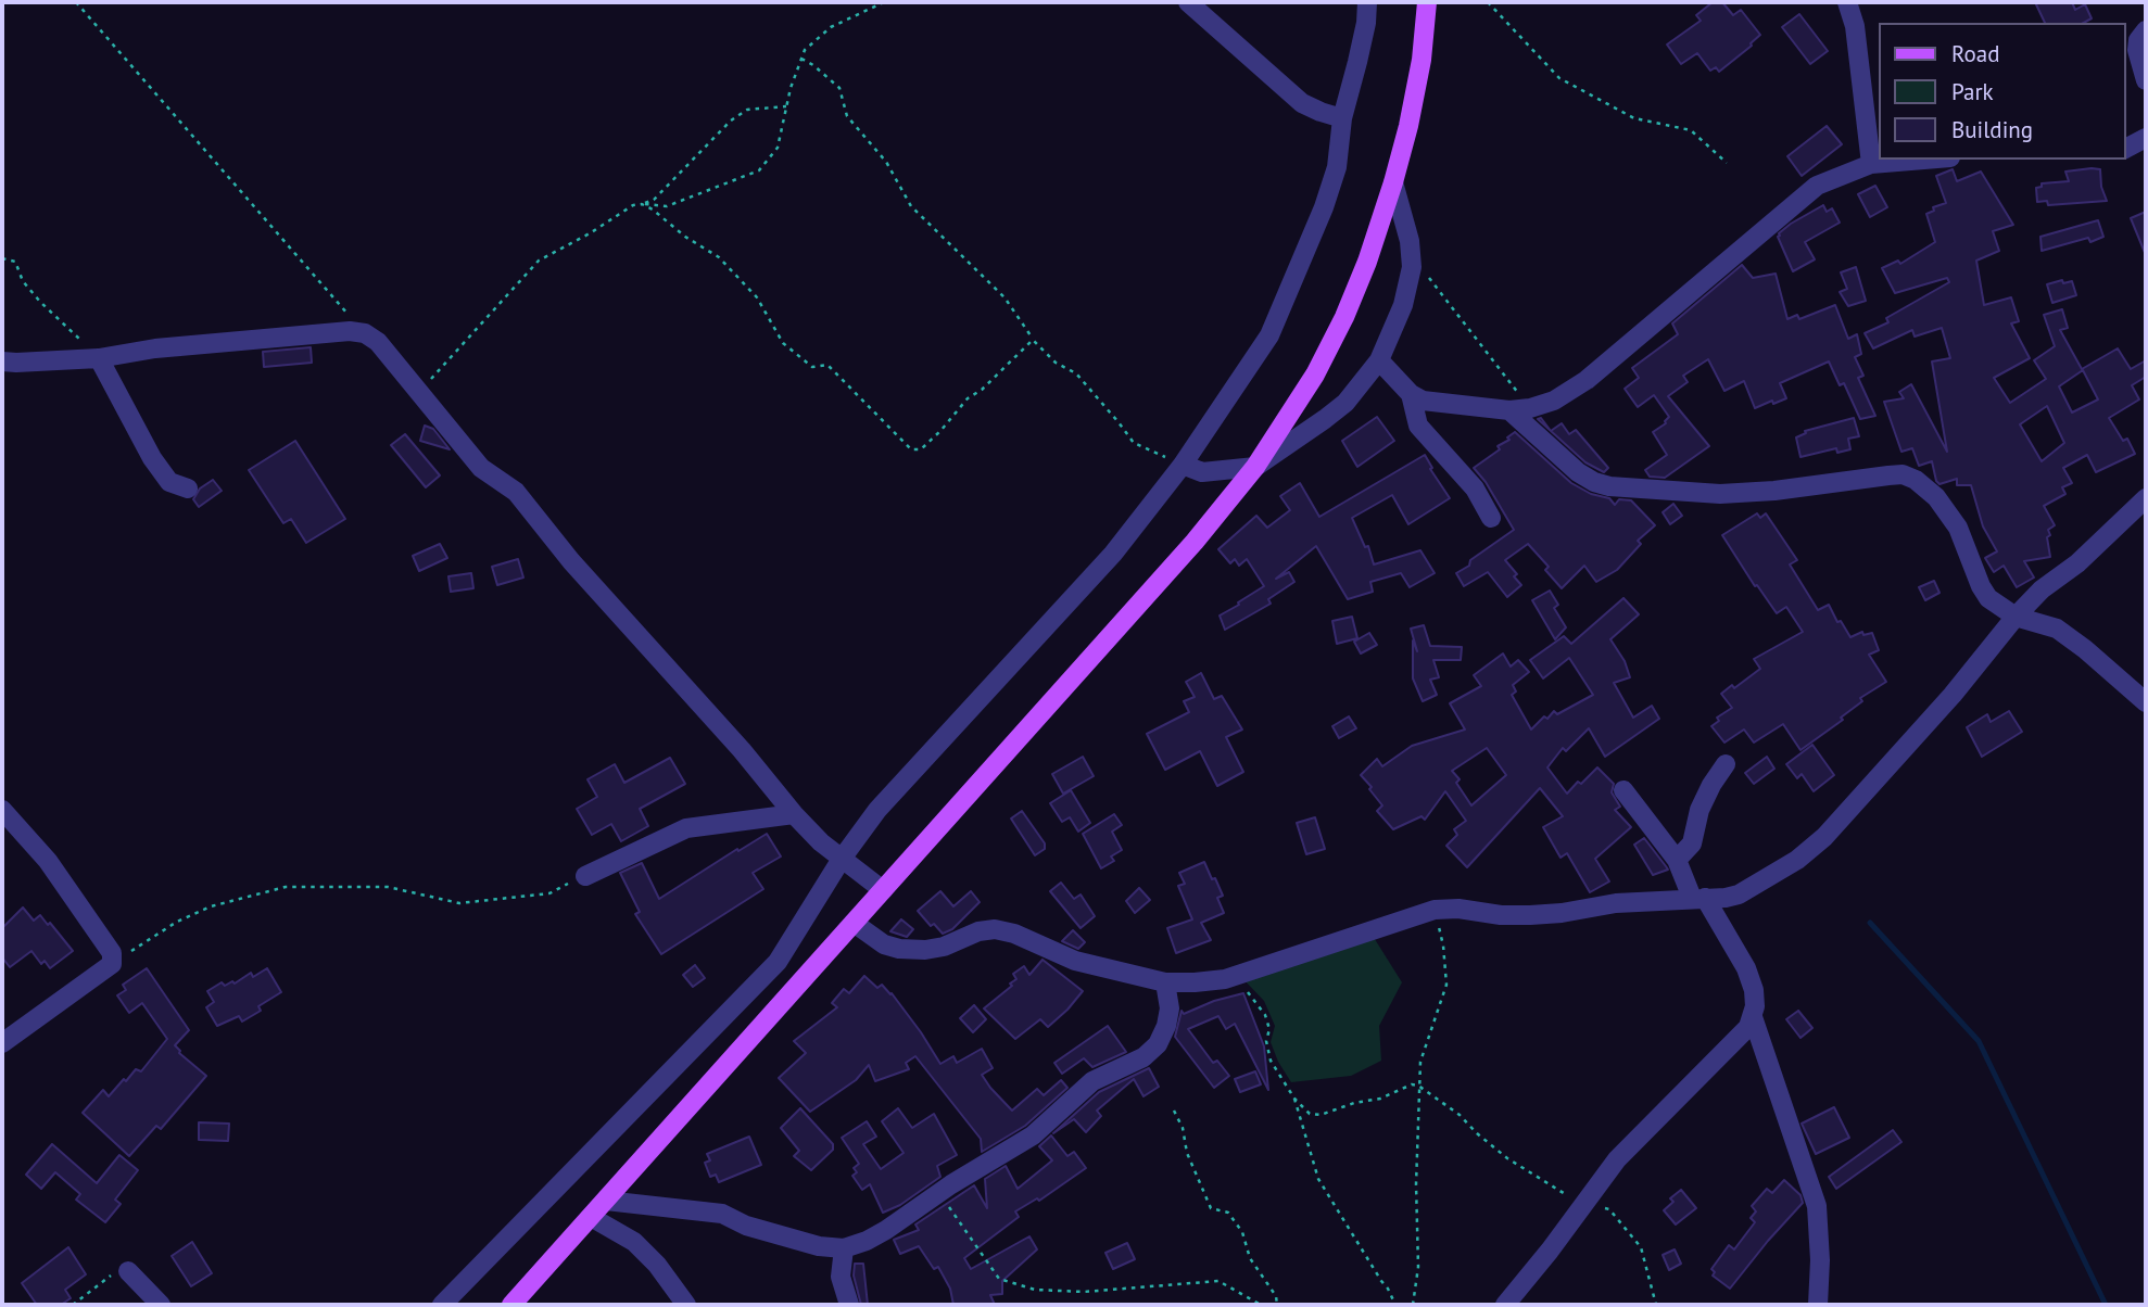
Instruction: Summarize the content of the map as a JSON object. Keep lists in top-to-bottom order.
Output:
{
  "legend": ["Road", "Park", "Building"]
}
